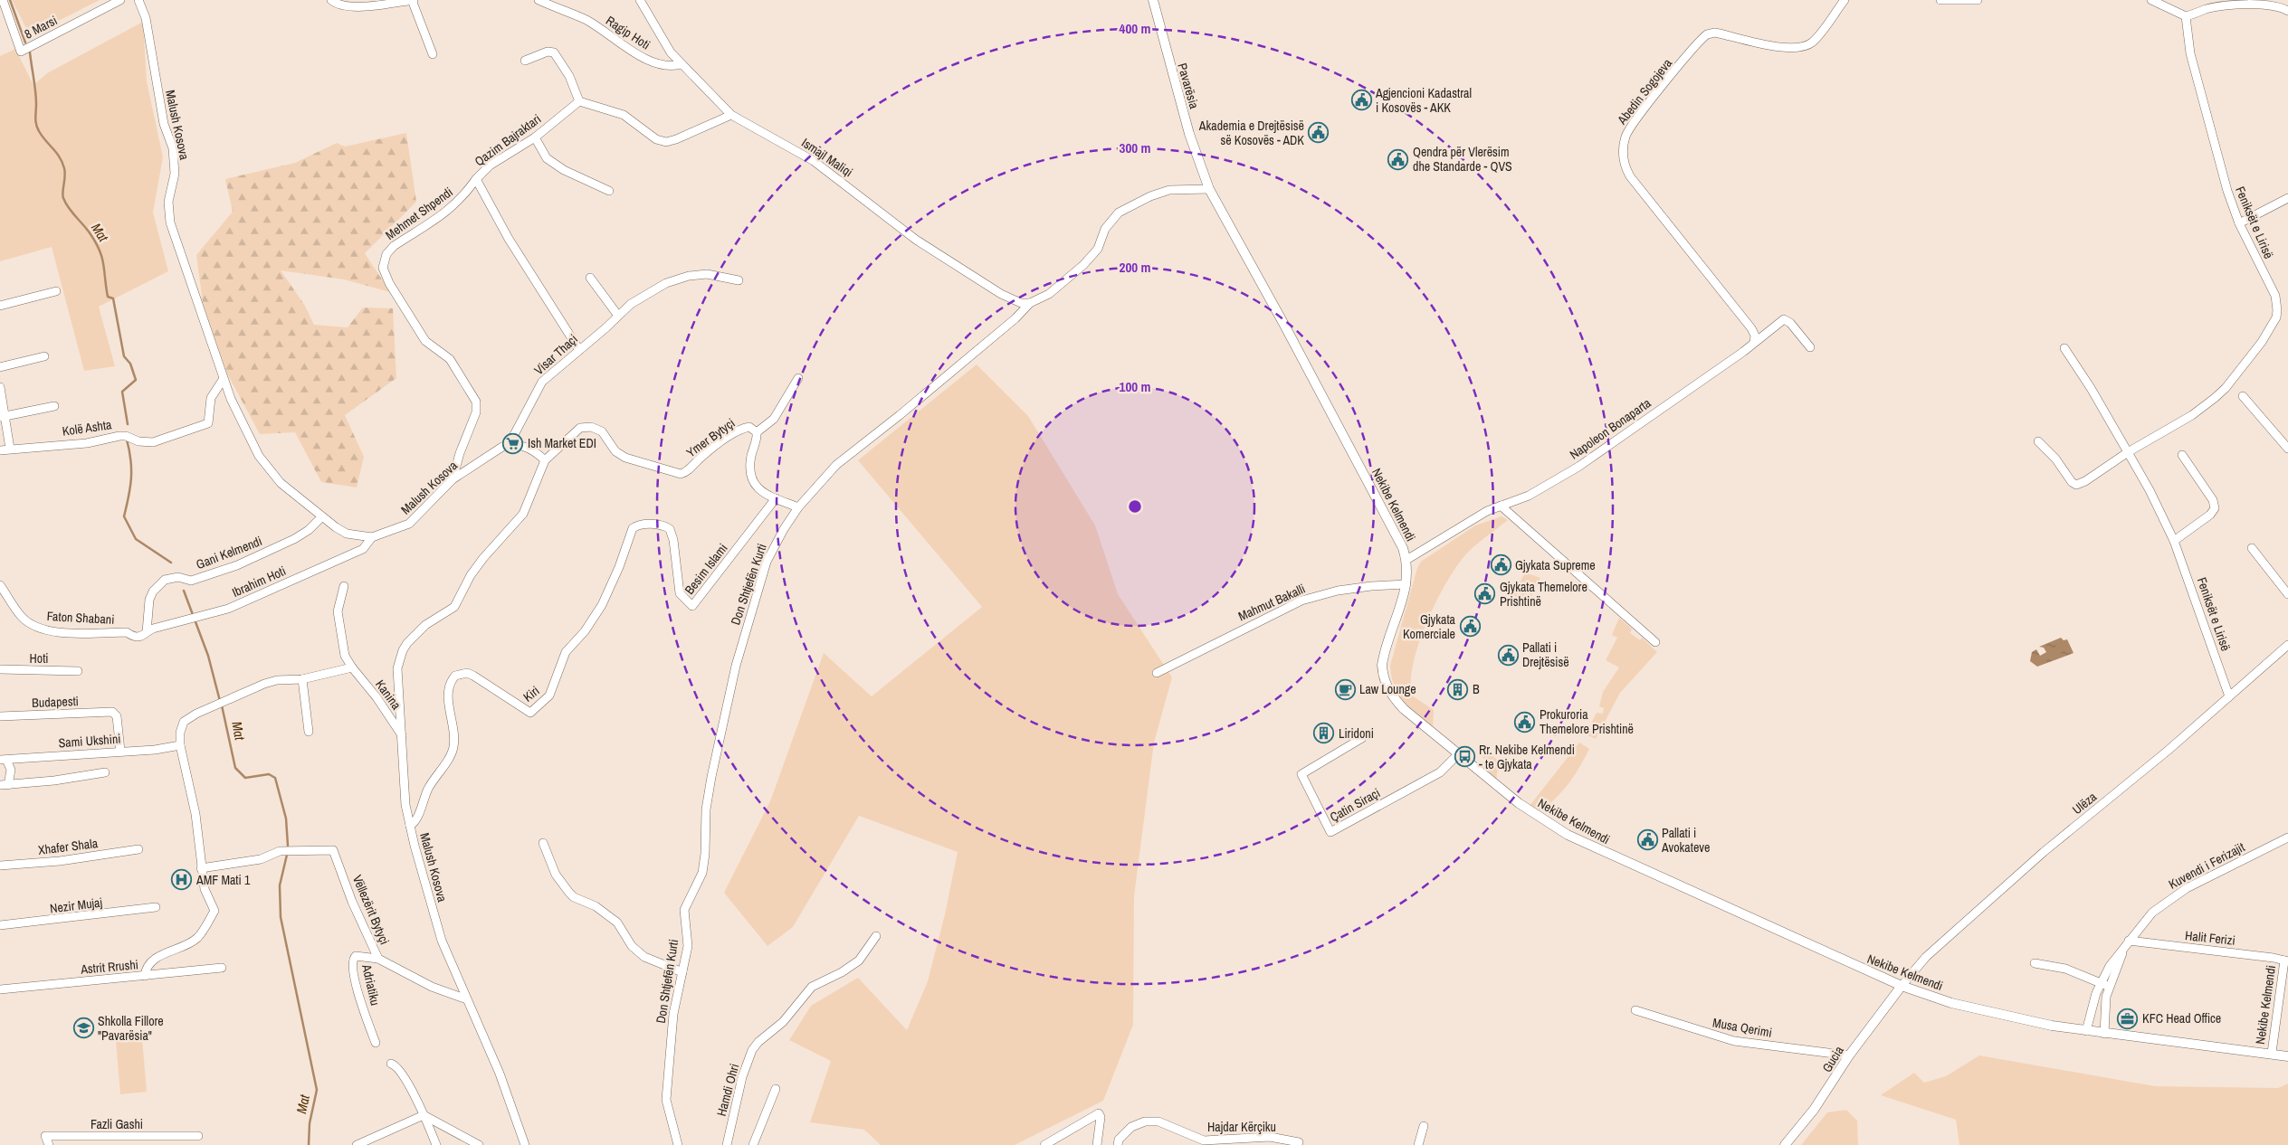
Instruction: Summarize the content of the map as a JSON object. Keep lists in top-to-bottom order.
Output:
{
  "streets": {
    "street": [
      "8 Marsi",
      "Ragip Hoti",
      "Pavarësia",
      "Abedin Sogojeva",
      "Malush Kosova",
      "Qazim Bajraktari",
      "Ismajl Maliqi",
      "Mehmet Shpendi",
      "Feniksët e Lirisë",
      "Visar Thaçi",
      "Kolë Ashta",
      "Napoleon Bonaparta",
      "Ymer Bytyçi",
      "Nekibe Kelmendi",
      "Gani Kelmendi",
      "Besim Islami",
      "Ibrahim Hoti",
      "Don Shtjefën Kurti",
      "Mahmut Bakalli",
      "Faton Shabani",
      "Hoti",
      "Kiri",
      "Kanina",
      "Budapesti",
      "Sami Ukshini",
      "Ulëza",
      "Çatin Siraçi",
      "Xhafer Shala",
      "Kuvendi i Ferizajit",
      "Nezir Mujaj",
      "Vëllezërit Bytyçi",
      "Halit Ferizi",
      "Astrit Rrushi",
      "Adriatiku",
      "Musa Qerimi",
      "Gucia",
      "Hamdi Ohri",
      "Fazli Gashi",
      "Hajdar Kërçiku"
    ]
  },
  "crossings": [
    ["Ragip Hoti", "Ismajl Maliqi"],
    ["Pavarësia", "Nekibe Kelmendi"],
    ["Pavarësia", "Don Shtjefën Kurti"],
    ["Abedin Sogojeva", "Napoleon Bonaparta"],
    ["Malush Kosova", "Mehmet Shpendi"],
    ["Malush Kosova", "Visar Thaçi"],
    ["Malush Kosova", "Kolë Ashta"],
    ["Malush Kosova", "Ymer Bytyçi"],
    ["Malush Kosova", "Gani Kelmendi"],
    ["Malush Kosova", "Ibrahim Hoti"],
    ["Malush Kosova", "Kiri"],
    ["Malush Kosova", "Kanina"],
    ["Malush Kosova", "Vëllezërit Bytyçi"],
    ["Qazim Bajraktari", "Mehmet Shpendi"],
    ["Qazim Bajraktari", "Visar Thaçi"],
    ["Ismajl Maliqi", "Don Shtjefën Kurti"],
    ["Feniksët e Lirisë", "Ulëza"],
    ["Napoleon Bonaparta", "Nekibe Kelmendi"],
    ["Nekibe Kelmendi", "Mahmut Bakalli"],
    ["Nekibe Kelmendi", "Ulëza"],
    ["Nekibe Kelmendi", "Çatin Siraçi"],
    ["Nekibe Kelmendi", "Halit Ferizi"],
    ["Nekibe Kelmendi", "Gucia"],
    ["Gani Kelmendi", "Ibrahim Hoti"],
    ["Gani Kelmendi", "Faton Shabani"],
    ["Besim Islami", "Kiri"],
    ["Ibrahim Hoti", "Faton Shabani"],
    ["Budapesti", "Sami Ukshini"],
    ["Ulëza", "Gucia"],
    ["Kuvendi i Ferizajit", "Halit Ferizi"],
    ["Vëllezërit Bytyçi", "Adriatiku"],
    ["Musa Qerimi", "Gucia"]
  ],
  "water": ["Mat"],
  "places": {
    "public building": [
      "Agjencioni Kadastral i Kosovës - AKK",
      "Akademia e Drejtësisë së Kosovës - ADK",
      "Qendra për Vlerësim dhe Standarde - QVS",
      "Gjykata Supreme",
      "Gjykata Themelore Prishtinë",
      "Gjykata Komerciale",
      "Pallati i Drejtësisë",
      "Prokuroria Themelore Prishtinë",
      "Pallati i Avokateve"
    ],
    "supermarket": ["Ish Market EDI"],
    "cafe": ["Law Lounge"],
    "building": ["B", "Liridoni"],
    "bus stop": ["Rr. Nekibe Kelmendi - te Gjykata"],
    "hospital": ["AMF Mati 1"],
    "office": ["KFC Head Office"],
    "school or university": ["Shkolla Fillore \"Pavarësia\""]
  },
  "rings": [
    "400 m",
    "300 m",
    "200 m",
    "100 m"
  ]
}
